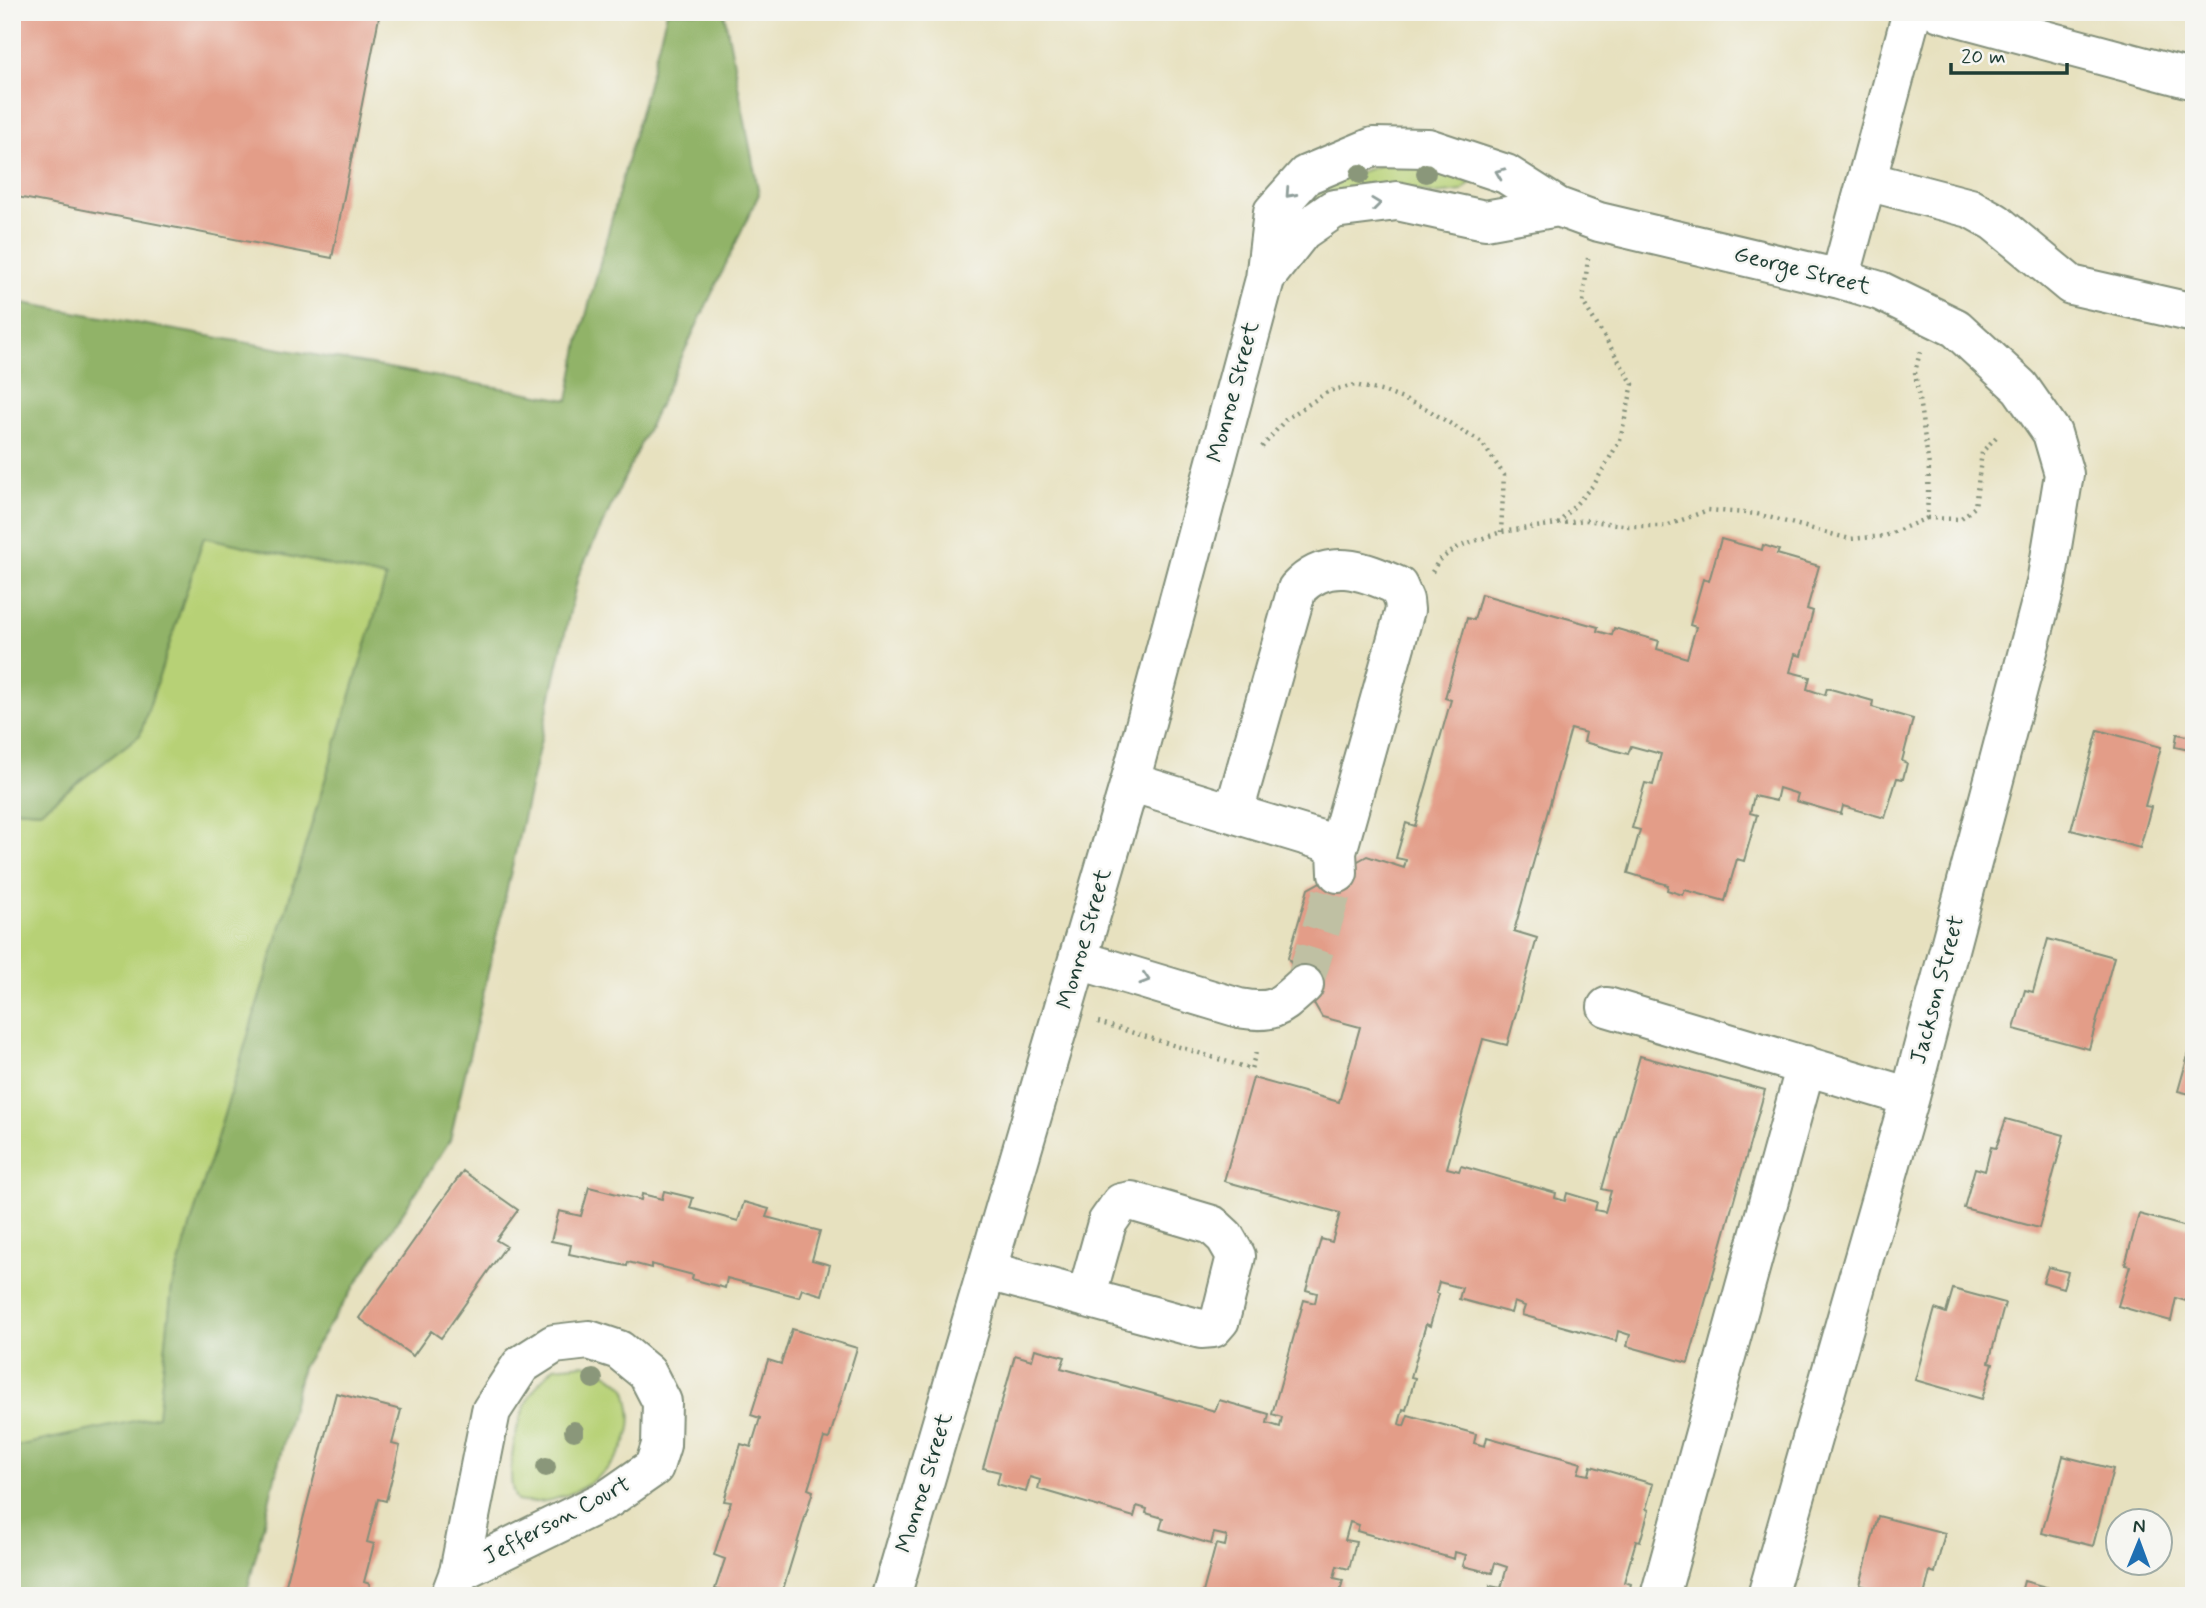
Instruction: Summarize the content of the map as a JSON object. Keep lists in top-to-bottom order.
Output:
{
  "streets": {
    "street": [
      "George Street",
      "Monroe Street",
      "Jackson Street",
      "Jefferson Court"
    ]
  },
  "crossings": [
    ["George Street", "Monroe Street"],
    ["George Street", "Jackson Street"]
  ],
  "scale_bar": "20 m",
  "north": "top"
}
